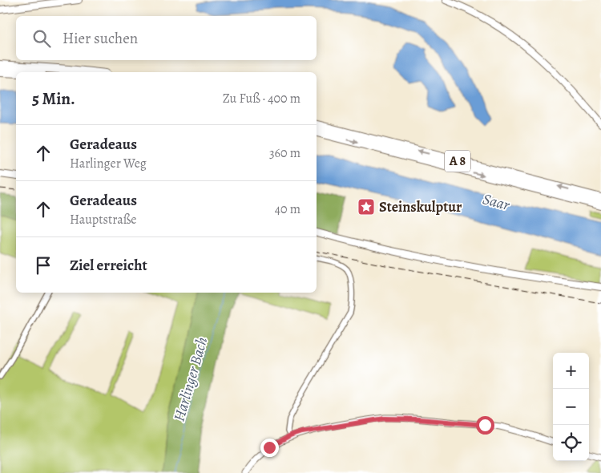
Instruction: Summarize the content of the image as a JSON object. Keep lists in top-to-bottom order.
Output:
{
  "streets": {
    "highway": ["A 8"]
  },
  "water": ["Saar", "Harlinger Bach"],
  "places": {
    "place": ["Steinskulptur"]
  },
  "page": {
    "search": "Hier suchen",
    "heading": ["5 Min.", "Zu Fuß · 400 m"],
    "list": [
      ["Geradeaus", "Harlinger Weg", "360 m"],
      ["Geradeaus", "Hauptstraße", "40 m"],
      "Ziel erreicht"
    ],
    "map_buttons": ["+", "−"]
  }
}
